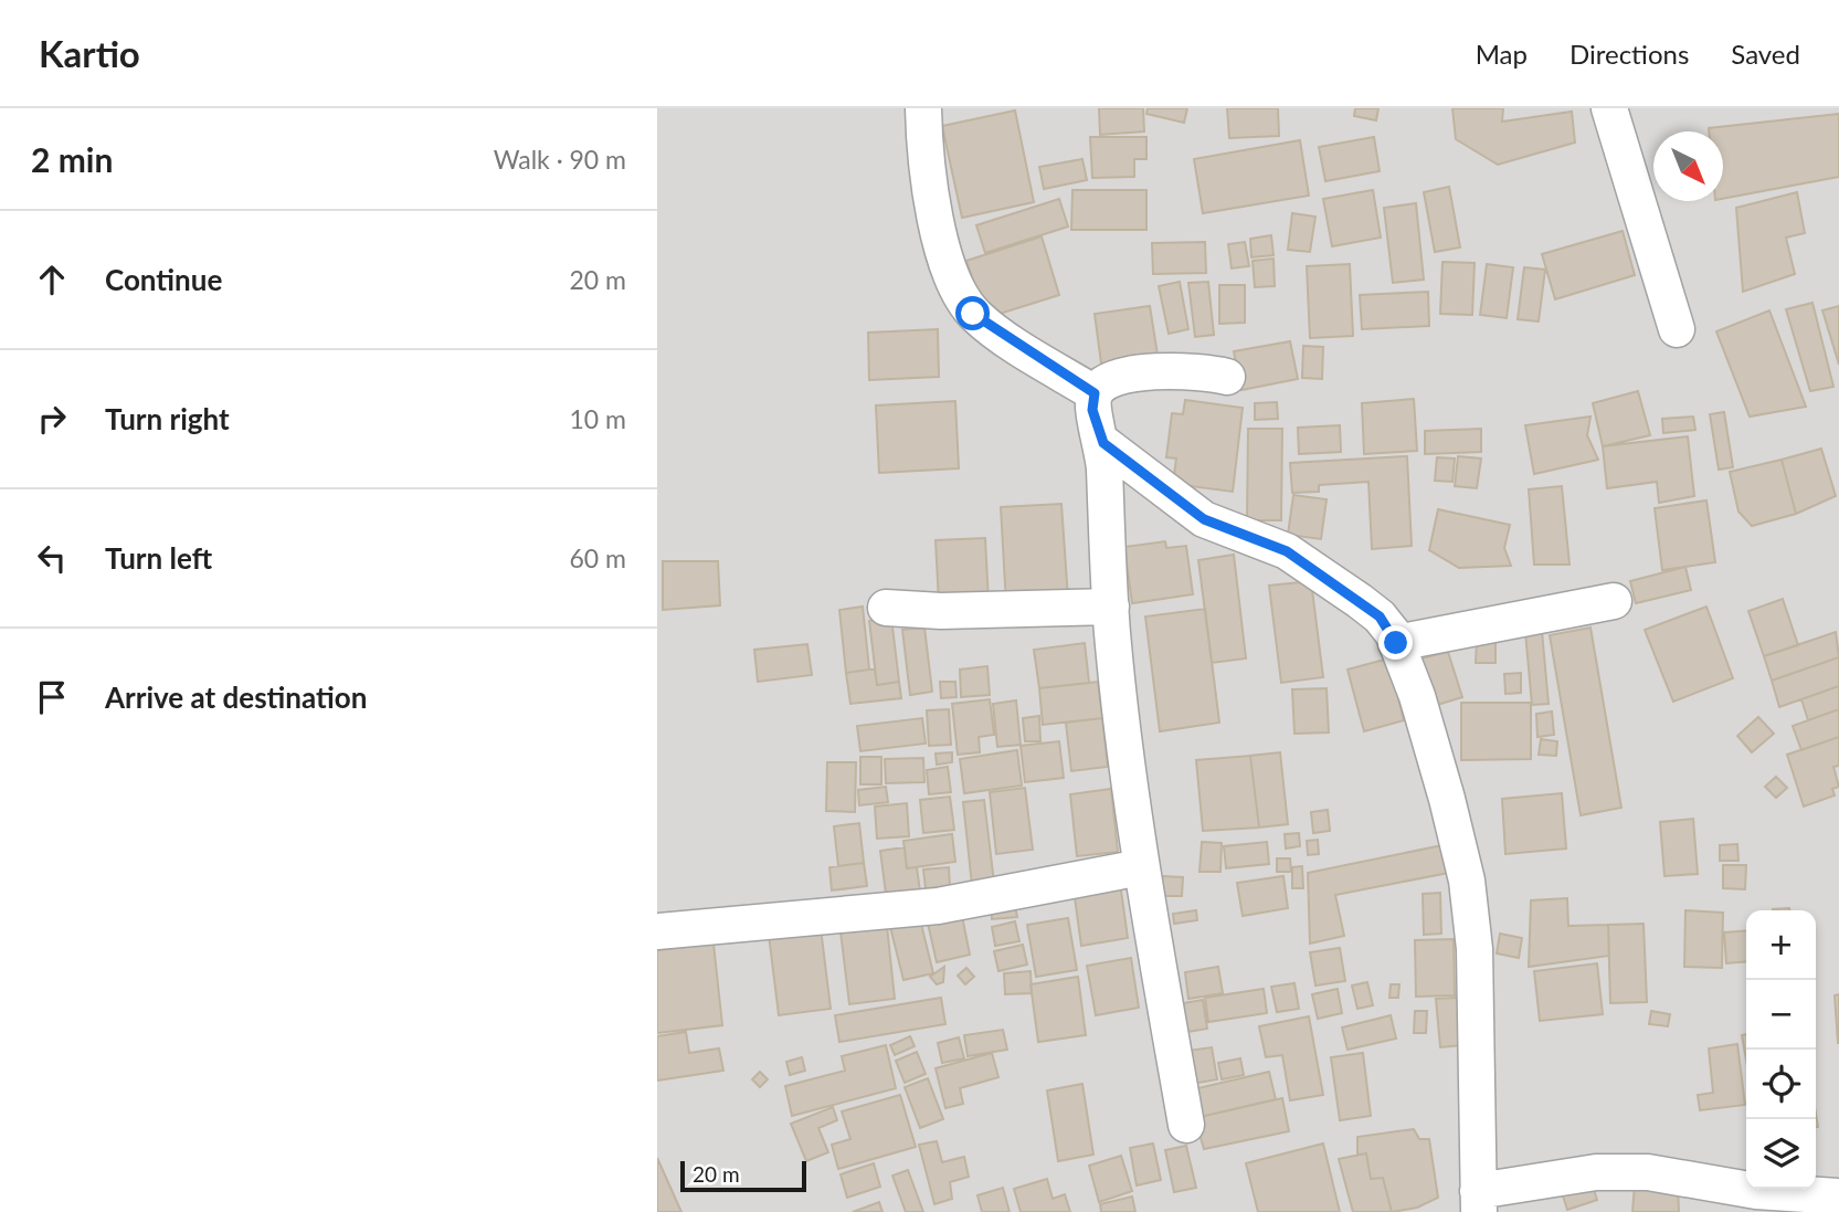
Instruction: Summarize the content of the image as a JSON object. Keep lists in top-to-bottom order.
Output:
{
  "scale_bar": "20 m",
  "north": "bottom right",
  "page": {
    "header": "Kartio",
    "nav": ["Map", "Directions", "Saved"],
    "heading": ["2 min", "Walk · 90 m"],
    "list": [
      ["Continue", "20 m"],
      ["Turn right", "10 m"],
      ["Turn left", "60 m"],
      "Arrive at destination"
    ],
    "map_buttons": ["+", "−"],
    "scale": "20 m"
  }
}
